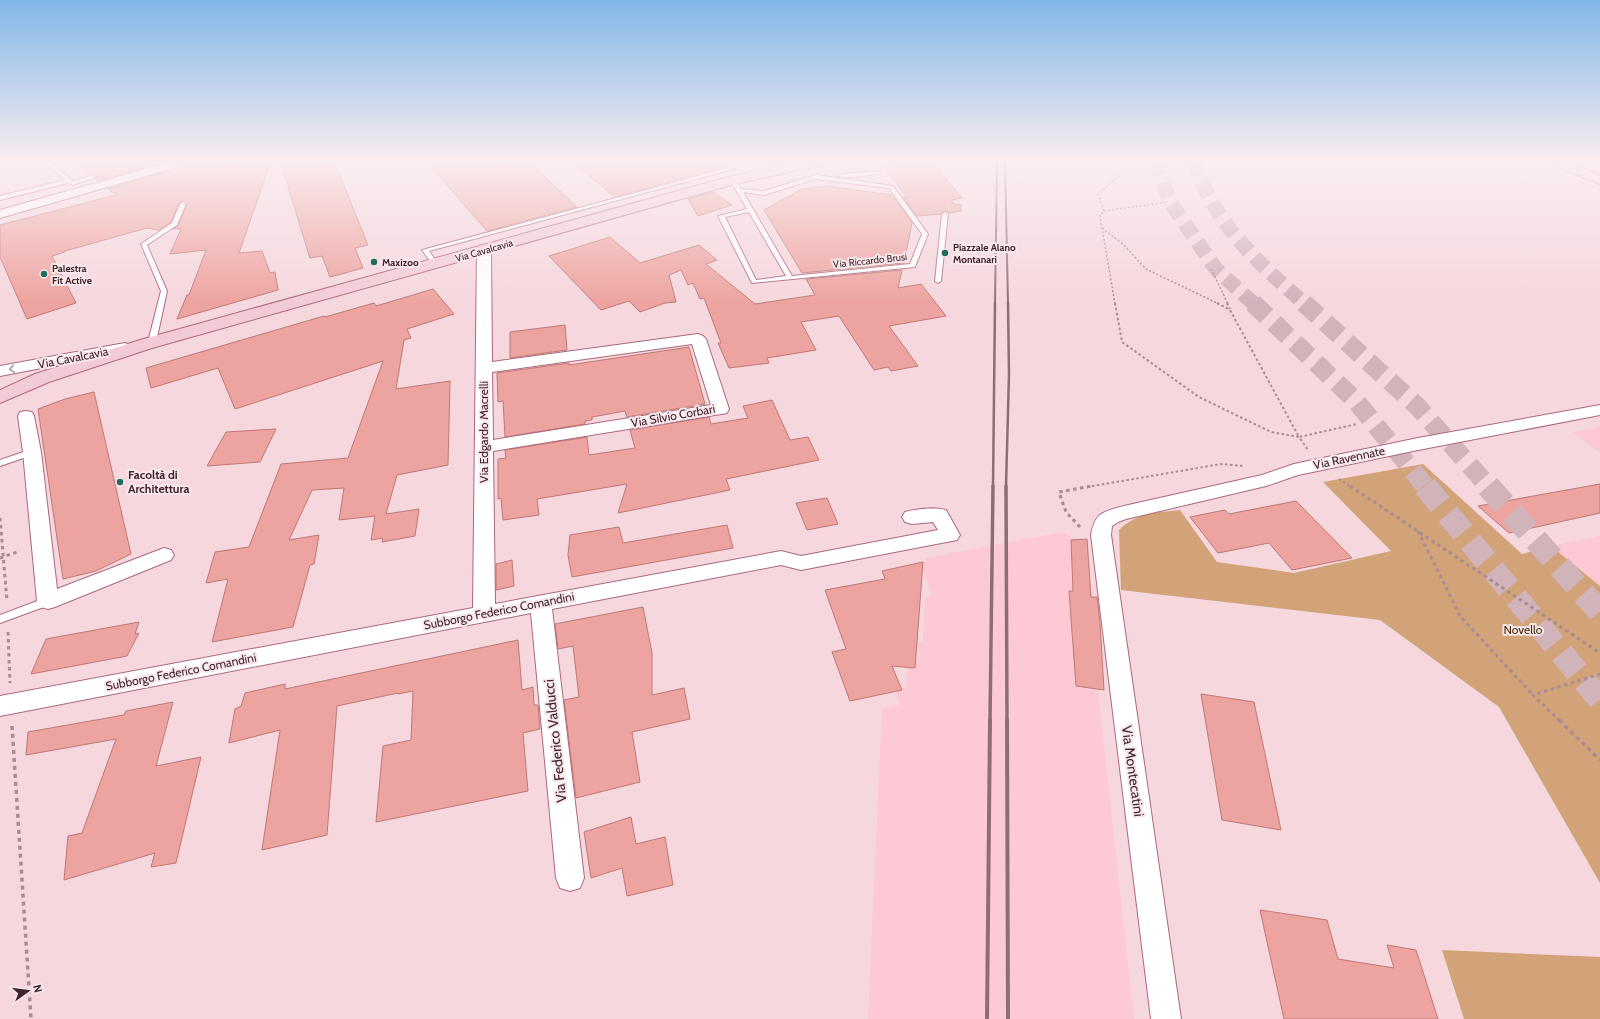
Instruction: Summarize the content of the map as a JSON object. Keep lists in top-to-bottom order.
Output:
{
  "streets": {
    "main road": ["Via Cavalcavia"],
    "street": [
      "Via Silvio Corbari",
      "Via Edgardo Macrelli",
      "Via Ravennate",
      "Subborgo Federico Comandini",
      "Via Federico Valducci",
      "Via Montecatini"
    ],
    "lane": ["Via Riccardo Brusi"]
  },
  "crossings": [
    ["Via Cavalcavia", "Via Edgardo Macrelli"],
    ["Via Silvio Corbari", "Via Edgardo Macrelli"],
    ["Via Edgardo Macrelli", "Subborgo Federico Comandini"],
    ["Via Ravennate", "Via Montecatini"],
    ["Subborgo Federico Comandini", "Via Federico Valducci"]
  ],
  "parks": ["Novello"],
  "places": [
    "Piazzale Alano Montanari",
    "Maxizoo",
    "Palestra Fit Active",
    "Facoltà di Architettura"
  ],
  "north": "right"
}
